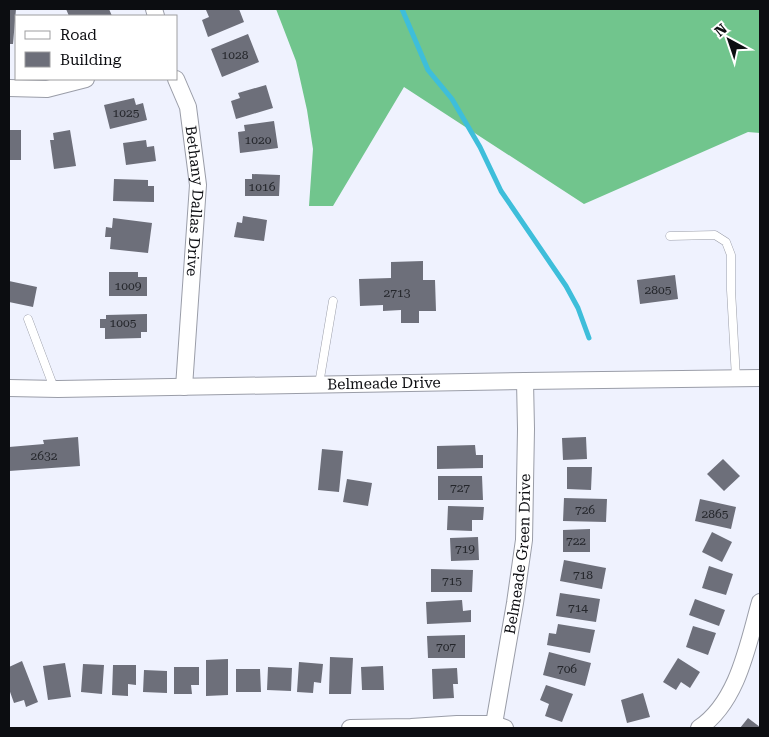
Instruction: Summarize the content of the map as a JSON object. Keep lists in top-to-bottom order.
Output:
{
  "streets": {
    "street": ["Bethany Dallas Drive", "Belmeade Drive", "Belmeade Green Drive"]
  },
  "crossings": [
    ["Bethany Dallas Drive", "Belmeade Drive"],
    ["Belmeade Drive", "Belmeade Green Drive"]
  ],
  "house_numbers": [
    "1028",
    "1025",
    "1020",
    "1016",
    "1009",
    "2805",
    "2713",
    "1005",
    "2632",
    "727",
    "726",
    "2865",
    "722",
    "719",
    "718",
    "715",
    "714",
    "707",
    "706"
  ],
  "legend": ["Road", "Building"],
  "north": "top left"
}
